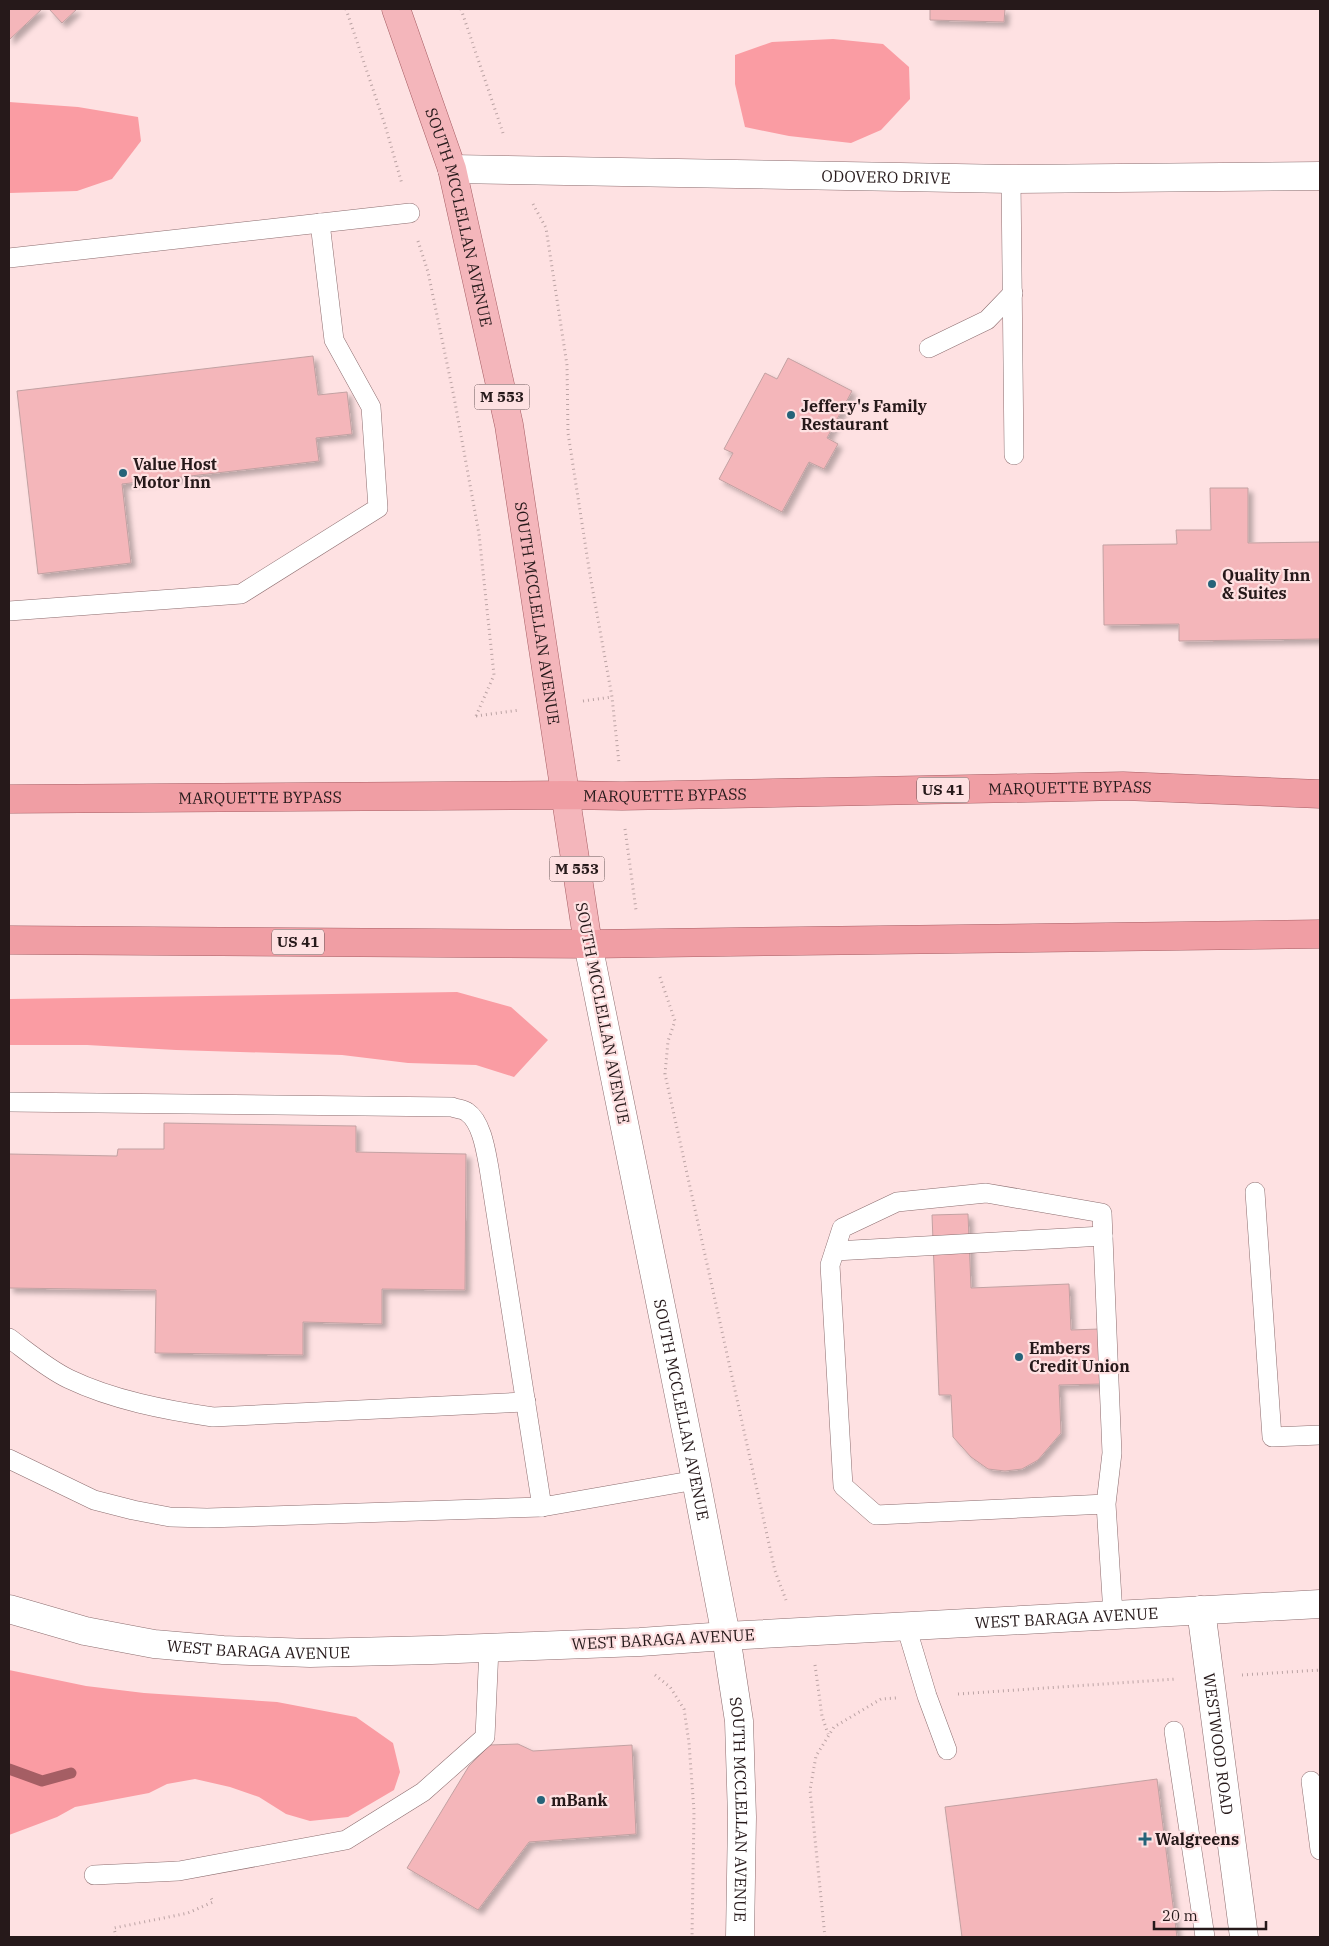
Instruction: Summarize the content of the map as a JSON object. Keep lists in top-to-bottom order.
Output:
{
  "streets": {
    "highway": ["MARQUETTE BYPASS", "US 41"],
    "main road": ["SOUTH MCCLELLAN AVENUE", "M 553"],
    "street": ["ODOVERO DRIVE", "WEST BARAGA AVENUE", "WESTWOOD ROAD"]
  },
  "crossings": [
    ["ODOVERO DRIVE", "SOUTH MCCLELLAN AVENUE"],
    ["SOUTH MCCLELLAN AVENUE", "MARQUETTE BYPASS"],
    ["SOUTH MCCLELLAN AVENUE", "US 41"],
    ["SOUTH MCCLELLAN AVENUE", "WEST BARAGA AVENUE"],
    ["WEST BARAGA AVENUE", "WESTWOOD ROAD"]
  ],
  "places": {
    "other": [
      "Jeffery's Family Restaurant",
      "Value Host Motor Inn",
      "Quality Inn & Suites",
      "Embers Credit Union",
      "mBank"
    ],
    "health": ["Walgreens"]
  },
  "scale_bar": "20 m"
}
